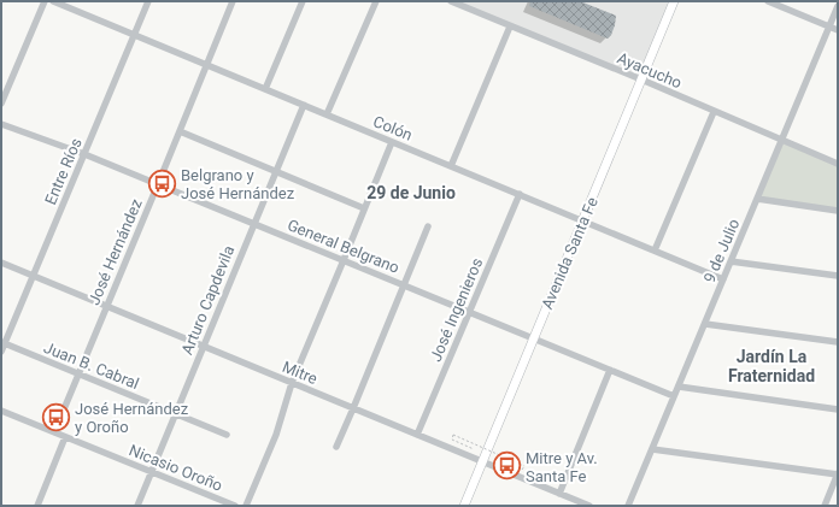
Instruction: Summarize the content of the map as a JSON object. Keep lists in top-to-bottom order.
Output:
{
  "streets": {
    "main road": ["Avenida Santa Fe"],
    "street": [
      "Ayacucho",
      "Colón",
      "Entre Ríos",
      "General Belgrano",
      "9 de Julio",
      "José Hernández",
      "Arturo Capdevila",
      "José Ingenieros",
      "Juan B. Cabral",
      "Mitre",
      "Nicasio Oroño"
    ]
  },
  "crossings": [
    ["Ayacucho", "9 de Julio"],
    ["Ayacucho", "Avenida Santa Fe"],
    ["Colón", "Entre Ríos"],
    ["Colón", "9 de Julio"],
    ["Colón", "José Hernández"],
    ["Colón", "Avenida Santa Fe"],
    ["Colón", "Arturo Capdevila"],
    ["Colón", "José Ingenieros"],
    ["Entre Ríos", "General Belgrano"],
    ["Entre Ríos", "Juan B. Cabral"],
    ["Entre Ríos", "Mitre"],
    ["General Belgrano", "9 de Julio"],
    ["General Belgrano", "José Hernández"],
    ["General Belgrano", "Avenida Santa Fe"],
    ["General Belgrano", "Arturo Capdevila"],
    ["General Belgrano", "José Ingenieros"],
    ["José Hernández", "Juan B. Cabral"],
    ["José Hernández", "Mitre"],
    ["José Hernández", "Nicasio Oroño"],
    ["Avenida Santa Fe", "Mitre"],
    ["Arturo Capdevila", "Juan B. Cabral"],
    ["Arturo Capdevila", "Mitre"],
    ["Arturo Capdevila", "Nicasio Oroño"],
    ["José Ingenieros", "Mitre"]
  ],
  "districts": ["29 de Junio", "Jardín La Fraternidad"],
  "places": {
    "bus stop": ["Belgrano y José Hernández", "José Hernández y Oroño", "Mitre y Av. Santa Fe"]
  }
}
